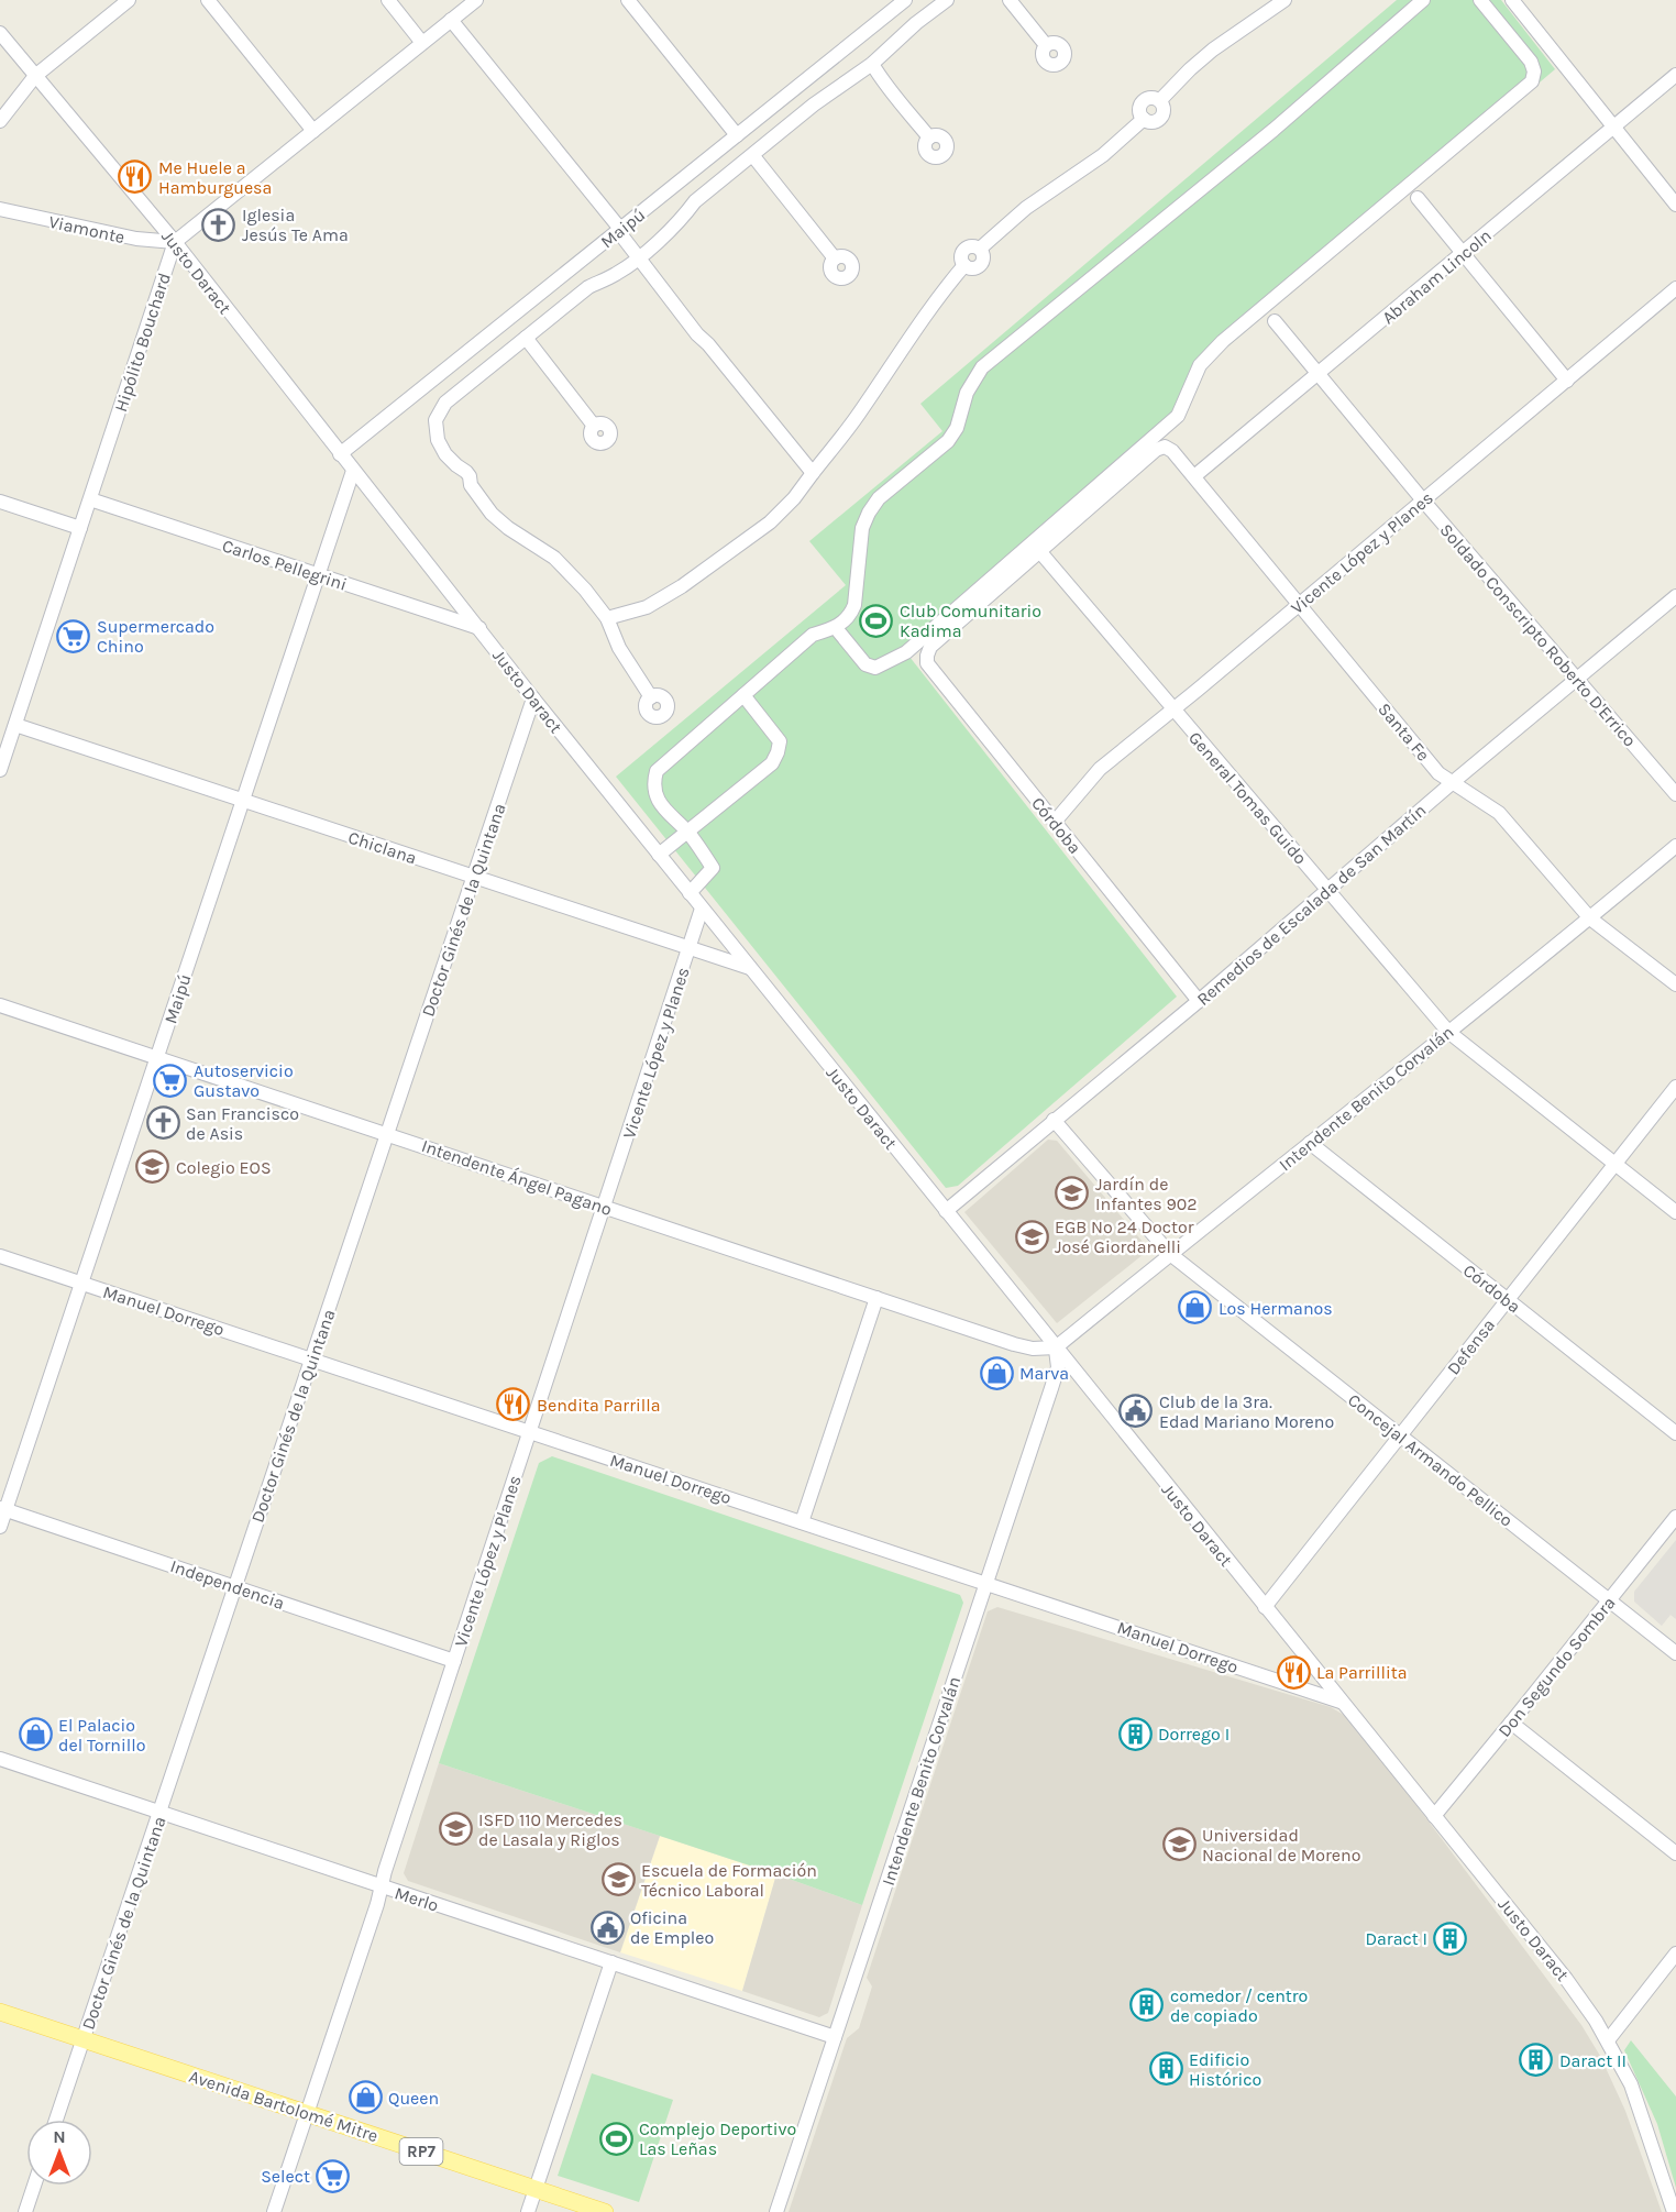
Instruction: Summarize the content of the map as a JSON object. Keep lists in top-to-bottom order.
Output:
{
  "streets": {
    "main road": ["Avenida Bartolomé Mitre", "RP7"],
    "street": [
      "Maipú",
      "Viamonte",
      "Justo Daract",
      "Abraham Lincoln",
      "Hipólito Bouchard",
      "Vicente López y Planes",
      "Carlos Pellegrini",
      "Soldado Conscripto Roberto D'Errico",
      "Santa Fe",
      "General Tomas Guido",
      "Córdoba",
      "Chiclana",
      "Remedios de Escalada de San Martín",
      "Doctor Ginés de la Quintana",
      "Intendente Benito Corvalán",
      "Intendente Ángel Pagano",
      "Manuel Dorrego",
      "Defensa",
      "Concejal Armando Pellico",
      "Independencia",
      "Don Segundo Sombra",
      "Merlo"
    ]
  },
  "crossings": [
    ["Maipú", "Justo Daract"],
    ["Maipú", "Carlos Pellegrini"],
    ["Maipú", "Chiclana"],
    ["Maipú", "Intendente Ángel Pagano"],
    ["Maipú", "Manuel Dorrego"],
    ["Maipú", "Independencia"],
    ["Viamonte", "Justo Daract"],
    ["Viamonte", "Hipólito Bouchard"],
    ["Justo Daract", "Hipólito Bouchard"],
    ["Justo Daract", "Vicente López y Planes"],
    ["Justo Daract", "Carlos Pellegrini"],
    ["Justo Daract", "Chiclana"],
    ["Justo Daract", "Remedios de Escalada de San Martín"],
    ["Justo Daract", "Doctor Ginés de la Quintana"],
    ["Justo Daract", "Intendente Benito Corvalán"],
    ["Justo Daract", "Intendente Ángel Pagano"],
    ["Justo Daract", "Manuel Dorrego"],
    ["Justo Daract", "Defensa"],
    ["Justo Daract", "Don Segundo Sombra"],
    ["Abraham Lincoln", "Soldado Conscripto Roberto D'Errico"],
    ["Abraham Lincoln", "Santa Fe"],
    ["Hipólito Bouchard", "Carlos Pellegrini"],
    ["Hipólito Bouchard", "Chiclana"],
    ["Vicente López y Planes", "Soldado Conscripto Roberto D'Errico"],
    ["Vicente López y Planes", "Santa Fe"],
    ["Vicente López y Planes", "General Tomas Guido"],
    ["Vicente López y Planes", "Córdoba"],
    ["Vicente López y Planes", "Chiclana"],
    ["Vicente López y Planes", "Intendente Ángel Pagano"],
    ["Vicente López y Planes", "Manuel Dorrego"],
    ["Vicente López y Planes", "Independencia"],
    ["Vicente López y Planes", "Merlo"],
    ["Vicente López y Planes", "Avenida Bartolomé Mitre"],
    ["Soldado Conscripto Roberto D'Errico", "Remedios de Escalada de San Martín"],
    ["Santa Fe", "General Tomas Guido"],
    ["Santa Fe", "Córdoba"],
    ["Santa Fe", "Remedios de Escalada de San Martín"],
    ["Santa Fe", "Intendente Benito Corvalán"],
    ["General Tomas Guido", "Córdoba"],
    ["General Tomas Guido", "Remedios de Escalada de San Martín"],
    ["General Tomas Guido", "Intendente Benito Corvalán"],
    ["General Tomas Guido", "Defensa"],
    ["Córdoba", "Remedios de Escalada de San Martín"],
    ["Córdoba", "Intendente Benito Corvalán"],
    ["Córdoba", "Defensa"],
    ["Chiclana", "Doctor Ginés de la Quintana"],
    ["Remedios de Escalada de San Martín", "Concejal Armando Pellico"],
    ["Doctor Ginés de la Quintana", "Intendente Ángel Pagano"],
    ["Doctor Ginés de la Quintana", "Manuel Dorrego"],
    ["Doctor Ginés de la Quintana", "Independencia"],
    ["Doctor Ginés de la Quintana", "Merlo"],
    ["Doctor Ginés de la Quintana", "Avenida Bartolomé Mitre"],
    ["Intendente Benito Corvalán", "Intendente Ángel Pagano"],
    ["Intendente Benito Corvalán", "Manuel Dorrego"],
    ["Intendente Benito Corvalán", "Concejal Armando Pellico"],
    ["Intendente Benito Corvalán", "Merlo"],
    ["Defensa", "Concejal Armando Pellico"],
    ["Concejal Armando Pellico", "Don Segundo Sombra"]
  ],
  "places": {
    "restaurant": ["Me Huele a Hamburguesa", "Bendita Parrilla", "La Parrillita"],
    "church": ["Iglesia Jesús Te Ama", "San Francisco de Asis"],
    "sports": ["Club Comunitario Kadima", "Complejo Deportivo Las Leñas"],
    "supermarket": ["Supermercado Chino", "Autoservicio Gustavo", "Select"],
    "school or university": [
      "Colegio EOS",
      "Jardín de Infantes 902",
      "EGB Nº 24 Doctor José Giordanelli",
      "ISFD 110 Mercedes de Lasala y Riglos",
      "Universidad Nacional de Moreno",
      "Escuela de Formación Técnico Laboral"
    ],
    "shop": [
      "Los Hermanos",
      "Marva",
      "El Palacio del Tornillo",
      "Queen"
    ],
    "public building": ["Club de la 3ra. Edad Mariano Moreno", "Oficina de Empleo"],
    "building": [
      "Dorrego I",
      "Daract I",
      "comedor / centro de copiado",
      "Daract II",
      "Edificio Histórico"
    ]
  },
  "north": "top"
}
